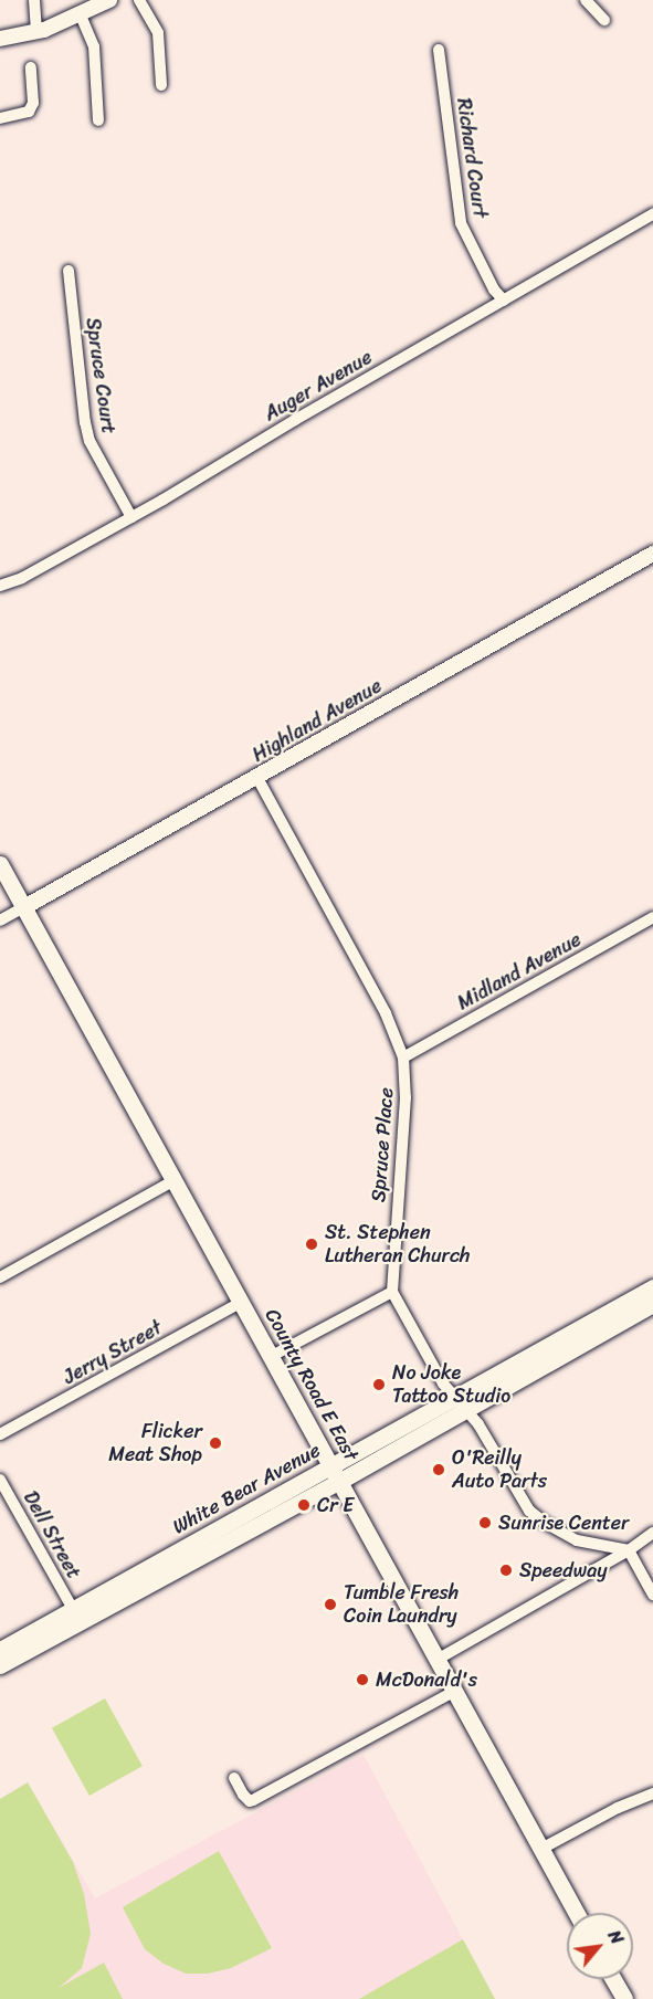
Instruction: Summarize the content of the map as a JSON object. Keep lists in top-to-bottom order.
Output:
{
  "streets": {
    "main road": ["County Road E East", "White Bear Avenue"],
    "street": [
      "Richard Court",
      "Spruce Court",
      "Auger Avenue",
      "Highland Avenue",
      "Midland Avenue",
      "Spruce Place",
      "Jerry Street",
      "Dell Street"
    ]
  },
  "crossings": [
    ["Richard Court", "Auger Avenue"],
    ["Spruce Court", "Auger Avenue"],
    ["Highland Avenue", "Spruce Place"],
    ["Highland Avenue", "County Road E East"],
    ["Midland Avenue", "Spruce Place"],
    ["Jerry Street", "County Road E East"],
    ["County Road E East", "White Bear Avenue"],
    ["White Bear Avenue", "Dell Street"]
  ],
  "places": [
    "St. Stephen Lutheran Church",
    "No Joke Tattoo Studio",
    "Flicker Meat Shop",
    "O'Reilly Auto Parts",
    "Cr E",
    "Sunrise Center",
    "Speedway",
    "Tumble Fresh Coin Laundry",
    "McDonald's"
  ],
  "north": "top right"
}
